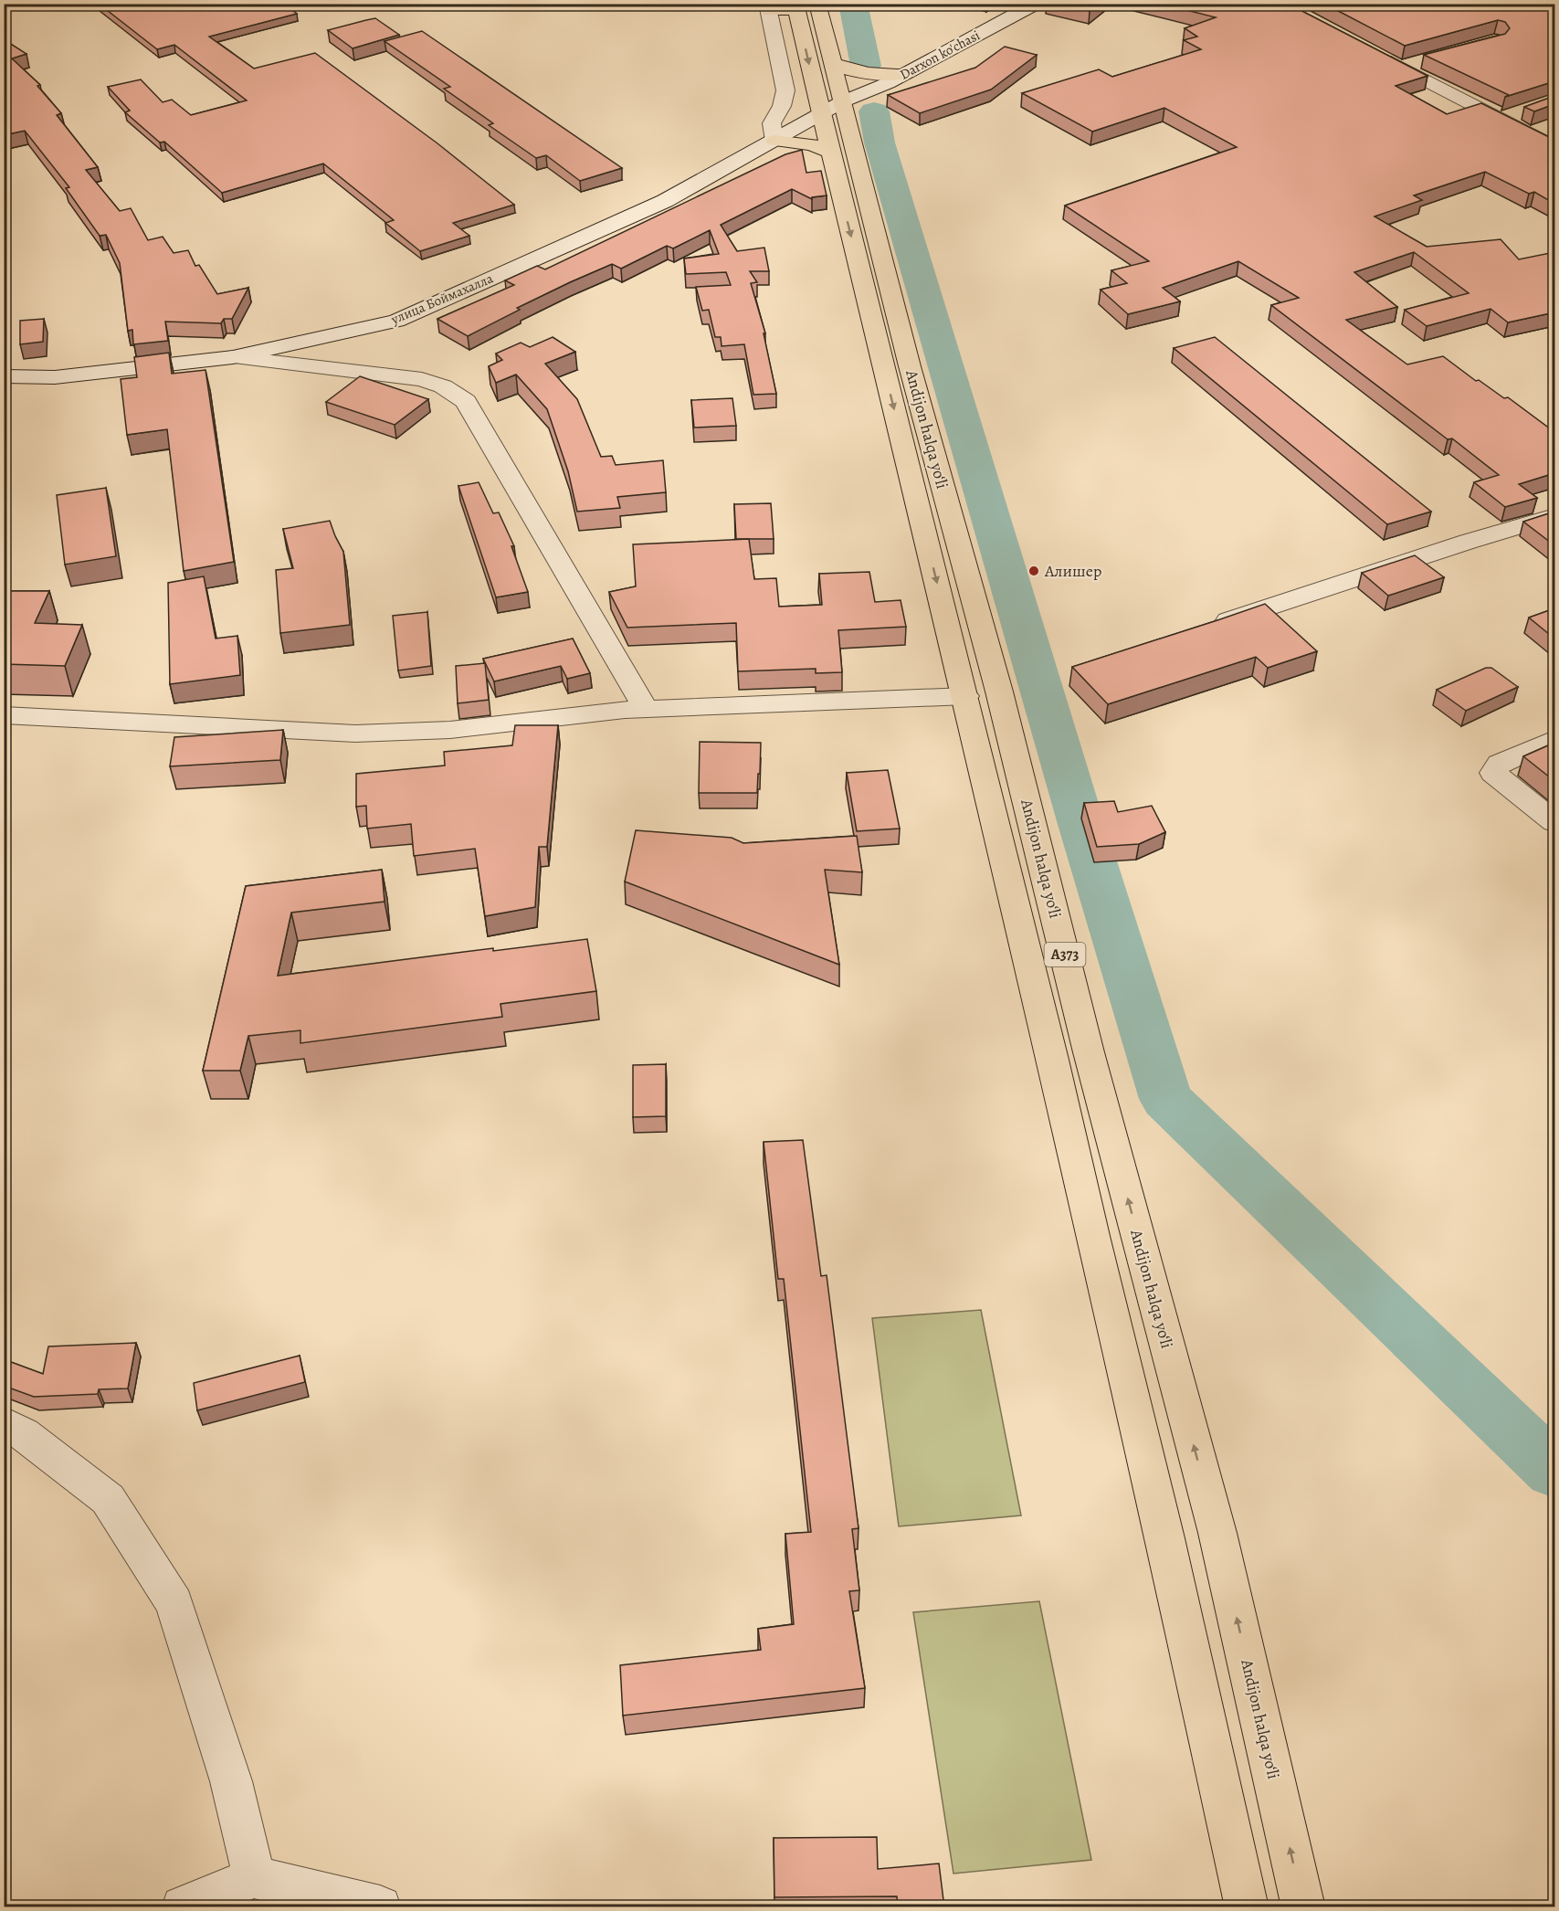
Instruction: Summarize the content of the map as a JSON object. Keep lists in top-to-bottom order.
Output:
{
  "streets": {
    "highway": ["Andijon halqa yo‘li", "A373"],
    "street": ["Darxon ko'chasi", "улица Боймахалла"]
  },
  "crossings": [
    ["Darxon ko'chasi", "улица Боймахалла"],
    ["Darxon ko'chasi", "Andijon halqa yo‘li"],
    ["улица Боймахалла", "Andijon halqa yo‘li"]
  ],
  "places": ["Алишер"]
}
